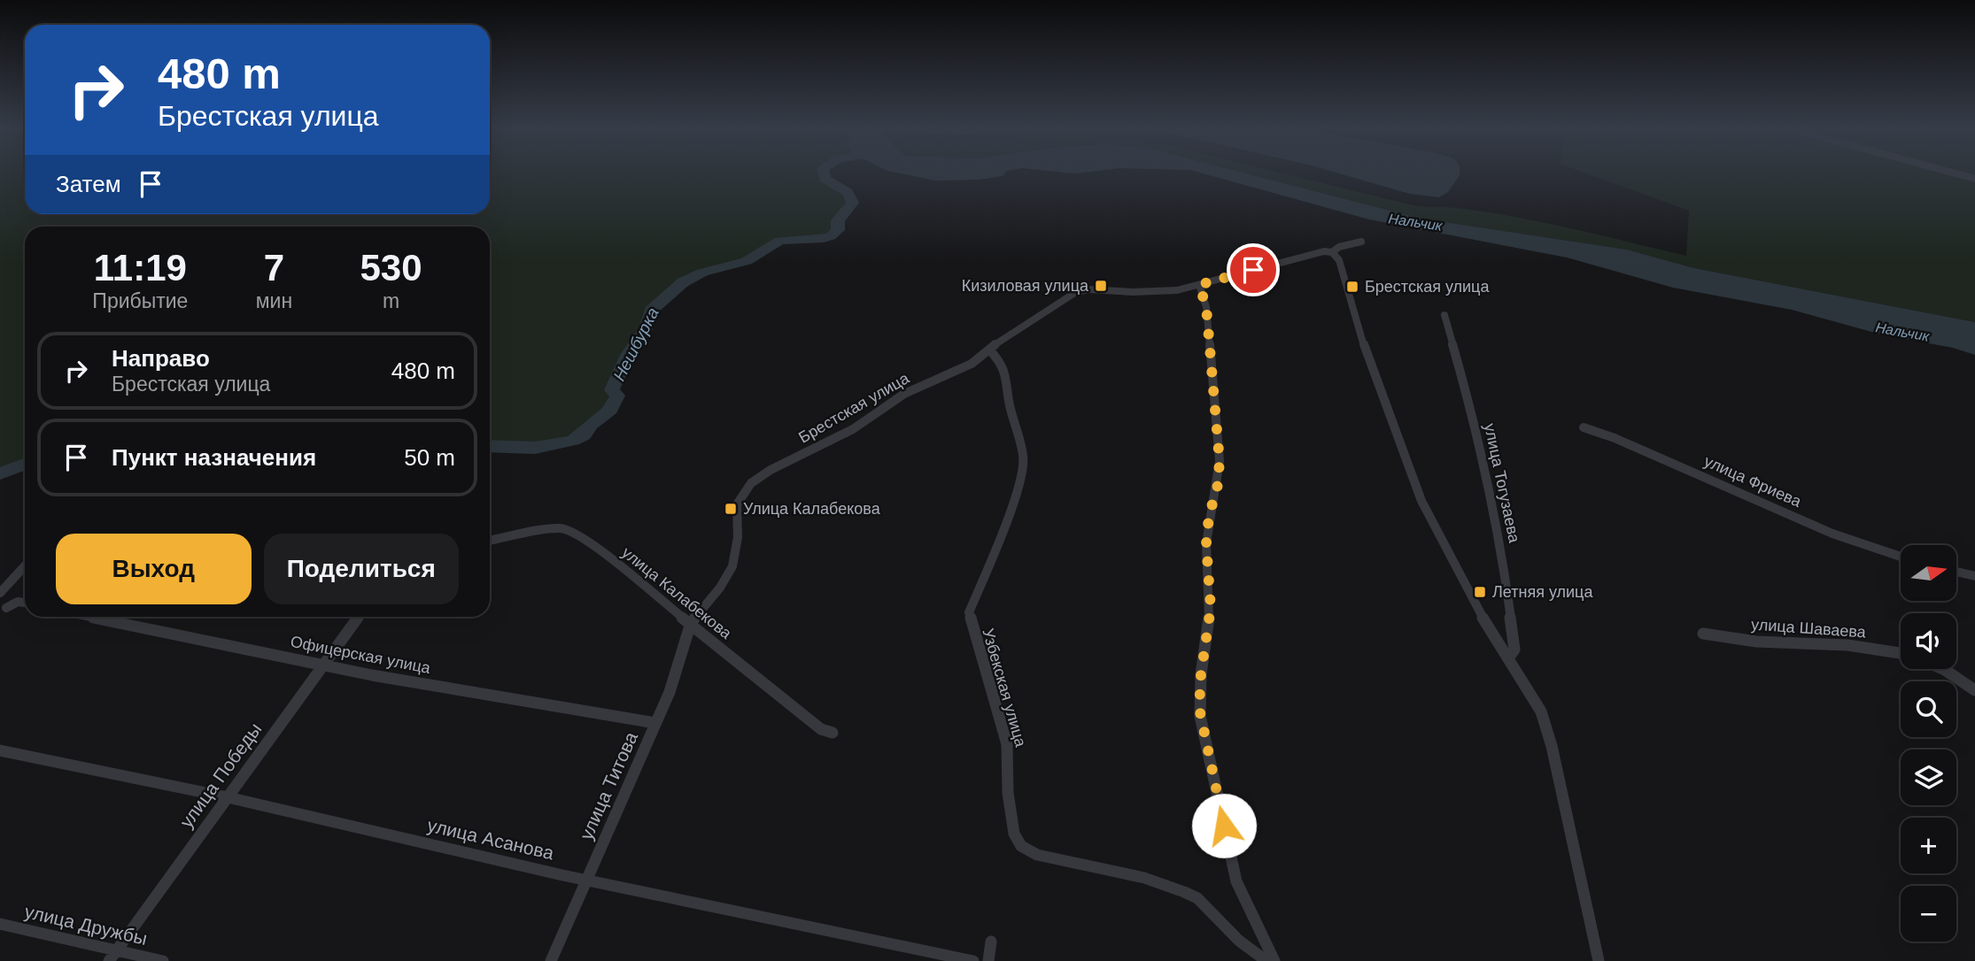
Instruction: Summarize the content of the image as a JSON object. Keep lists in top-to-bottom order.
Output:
{
  "streets": {
    "street": [
      "Брестская улица",
      "улица Фриева",
      "улица Тогузаева",
      "улица Калабекова",
      "улица Шаваева",
      "Офицерская улица",
      "Узбекская улица",
      "улица Победы",
      "улица Титова",
      "улица Асанова",
      "улица Дружбы"
    ]
  },
  "crossings": [
    ["Брестская улица", "улица Калабекова"],
    ["Брестская улица", "Узбекская улица"],
    ["Брестская улица", "улица Титова"],
    ["улица Калабекова", "улица Титова"],
    ["Офицерская улица", "улица Победы"],
    ["Офицерская улица", "улица Титова"],
    ["улица Победы", "улица Асанова"],
    ["улица Победы", "улица Дружбы"],
    ["улица Титова", "улица Асанова"]
  ],
  "water": ["Нальчик", "Нешбурка"],
  "places": {
    "transit": [
      "Кизиловая улица",
      "Брестская улица",
      "Улица Калабекова",
      "Летняя улица"
    ]
  },
  "north": "right",
  "page": {
    "turn": ["480 m", "Брестская улица"],
    "then": "Затем",
    "eta": [
      "11:19",
      "Прибытие",
      "7",
      "мин",
      "530",
      "m"
    ],
    "list": [
      {
        "name": "Направо",
        "note": "Брестская улица",
        "value": "480 m"
      },
      {
        "name": "Пункт назначения",
        "value": "50 m"
      }
    ],
    "buttons": ["Выход", "Поделиться"],
    "map_buttons": ["+", "−"]
  }
}
